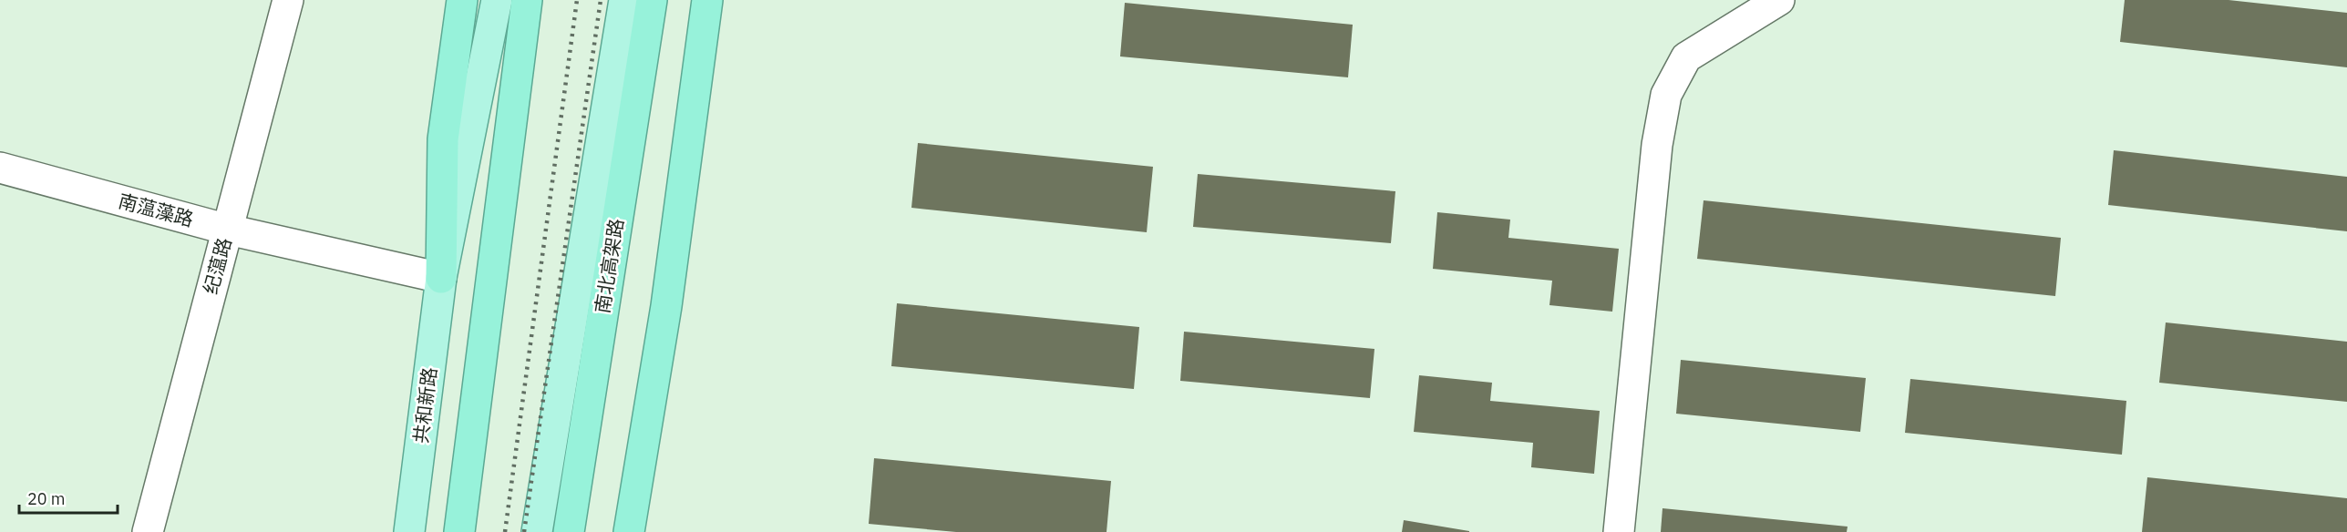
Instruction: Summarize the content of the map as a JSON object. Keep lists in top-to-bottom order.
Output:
{
  "streets": {
    "highway": ["南北高架路"],
    "main road": ["共和新路"],
    "street": ["南蕰藻路", "纪蕰路"]
  },
  "crossings": [
    ["南蕰藻路", "纪蕰路"],
    ["南蕰藻路", "共和新路"]
  ],
  "scale_bar": "20 m"
}
